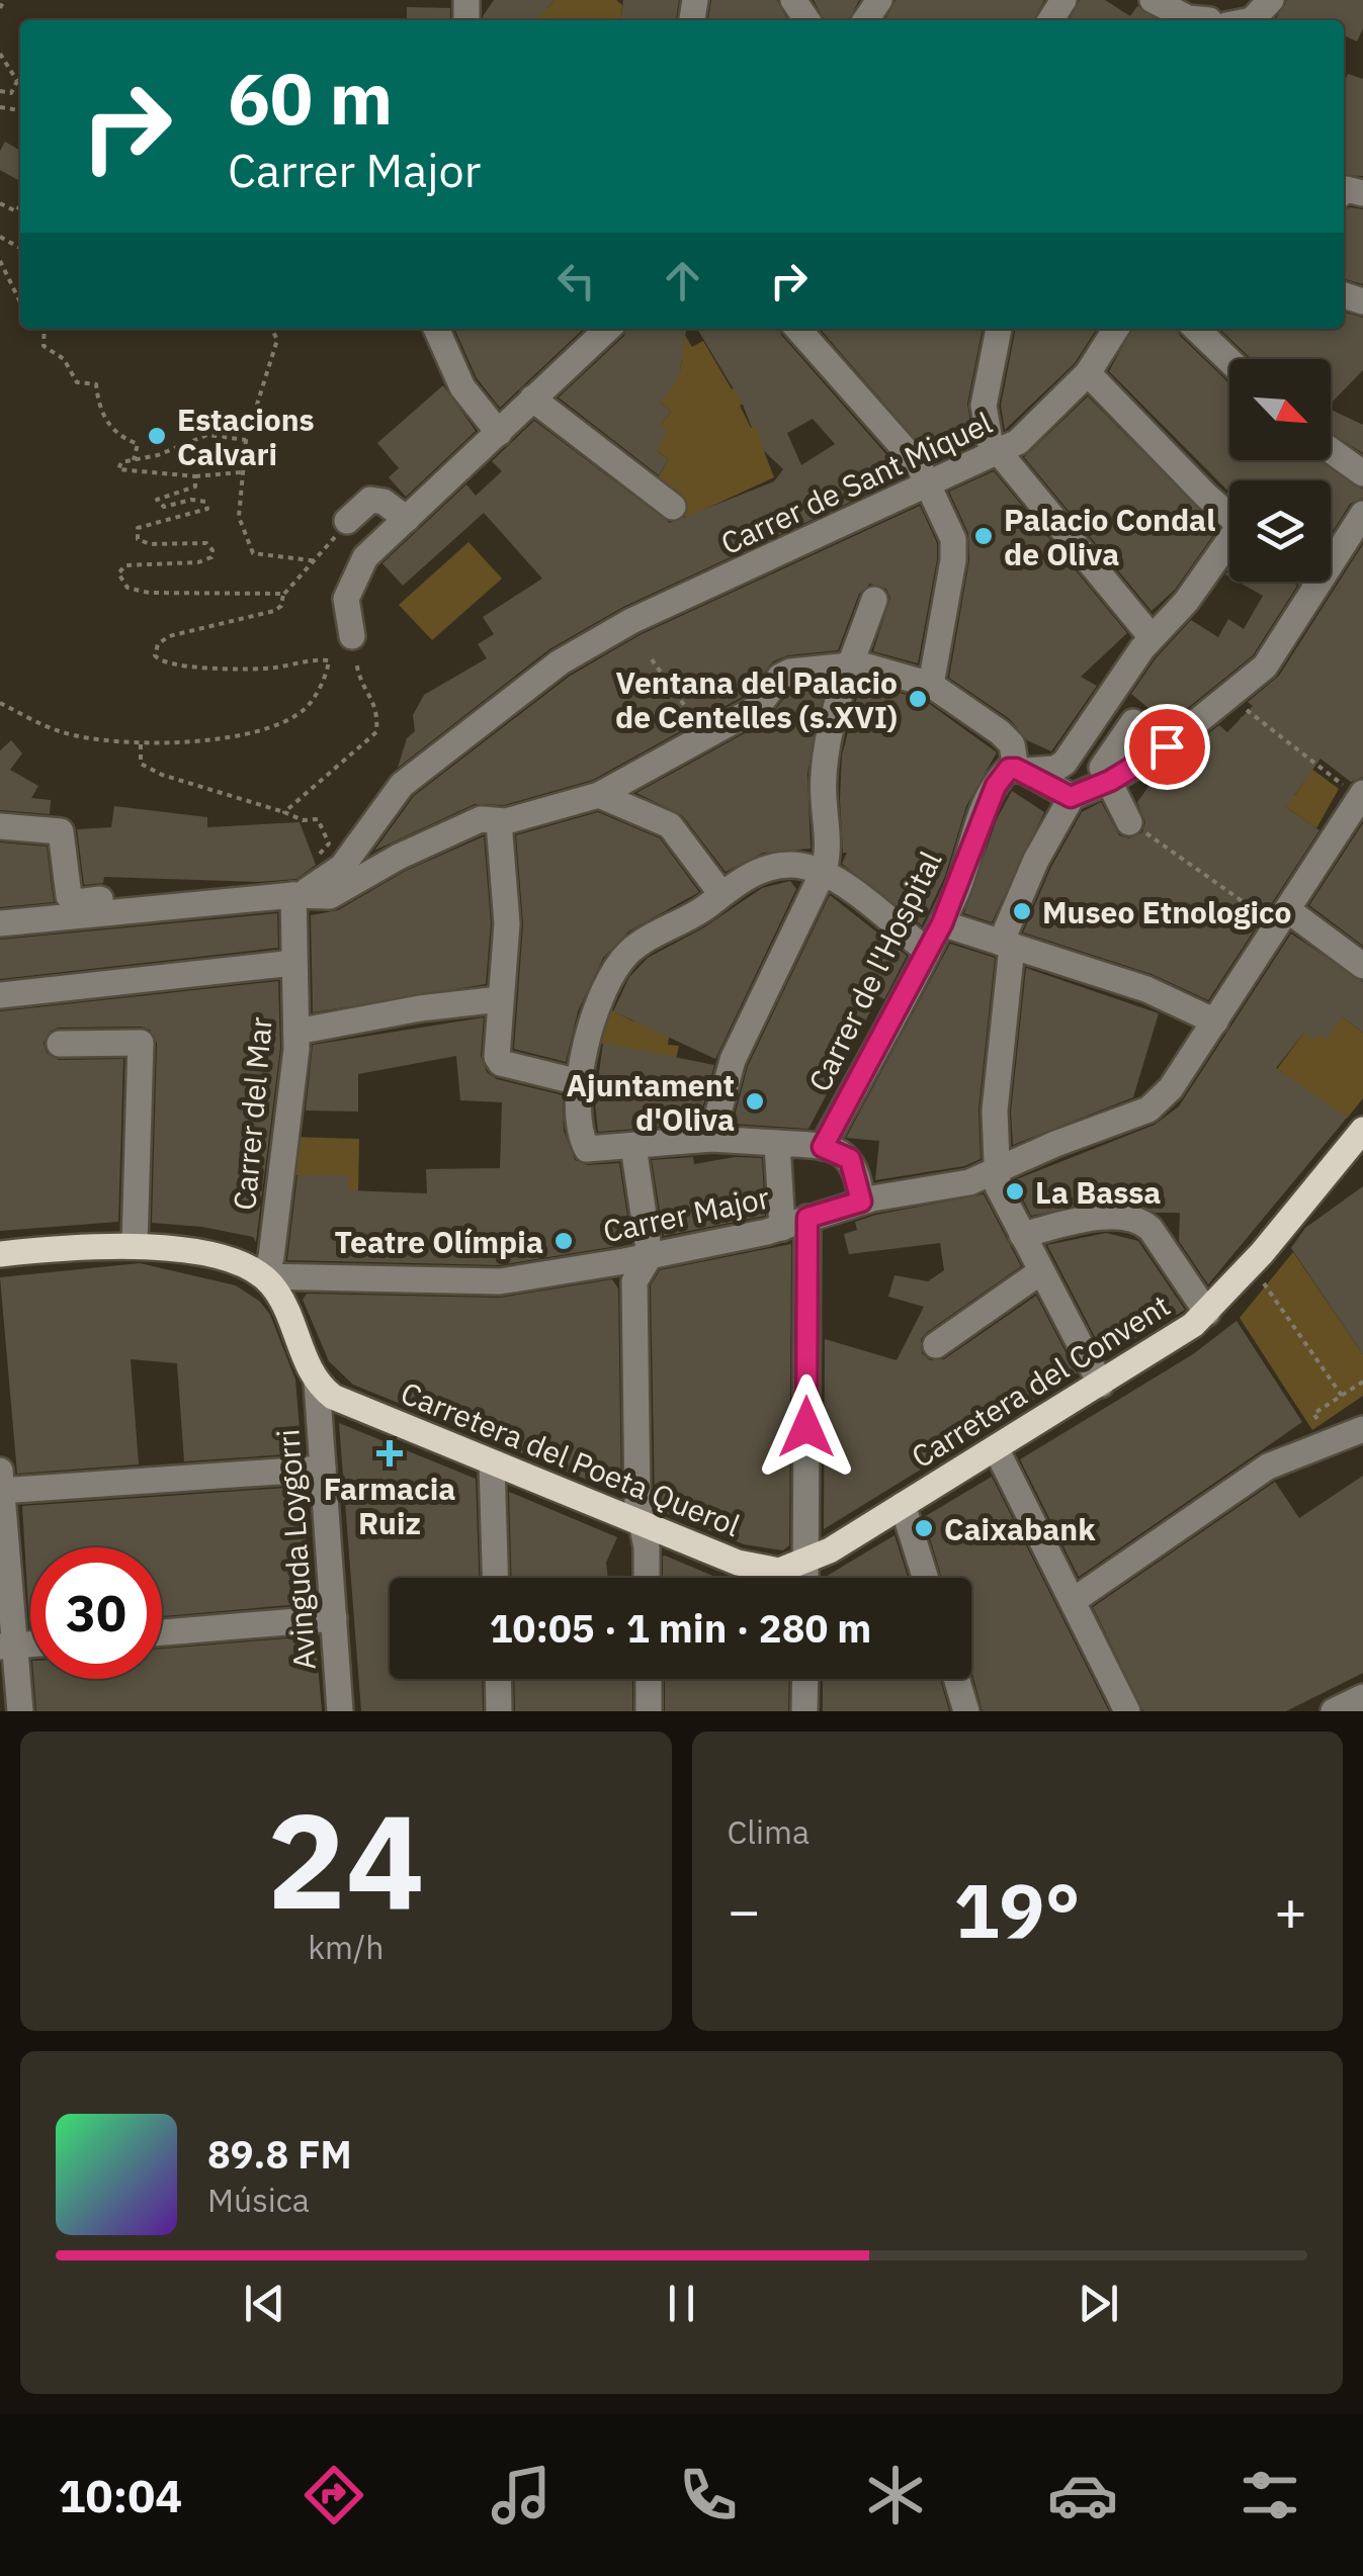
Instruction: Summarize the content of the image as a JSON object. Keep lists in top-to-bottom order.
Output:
{
  "streets": {
    "main road": ["Carretera del Convent", "Carretera del Poeta Querol"],
    "street": [
      "Carrer de Sant Miquel",
      "Carrer de l'Hospital",
      "Carrer del Mar",
      "Carrer Major",
      "Avinguda Loygorri"
    ]
  },
  "crossings": [
    ["Carrer del Mar", "Carrer Major"],
    ["Carretera del Convent", "Carretera del Poeta Querol"],
    ["Carretera del Poeta Querol", "Avinguda Loygorri"]
  ],
  "places": {
    "other": [
      "Estacions Calvari",
      "Palacio Condal de Oliva",
      "Ventana del Palacio de Centelles (s.XVI)",
      "Museo Etnologico",
      "Ajuntament d'Oliva",
      "La Bassa",
      "Teatre Olímpia",
      "Caixabank"
    ],
    "health": ["Farmacia Ruiz"]
  },
  "north": "bottom right",
  "page": {
    "turn": ["60 m", "Carrer Major"],
    "limit": "30",
    "trip": "10:05 · 1 min · 280 m",
    "tile": [
      ["24", "km/h"],
      "Clima"
    ],
    "heat": ["−", "19°", "+"],
    "song": ["89.8 FM", "Música"],
    "tabs": "10:04"
  }
}
